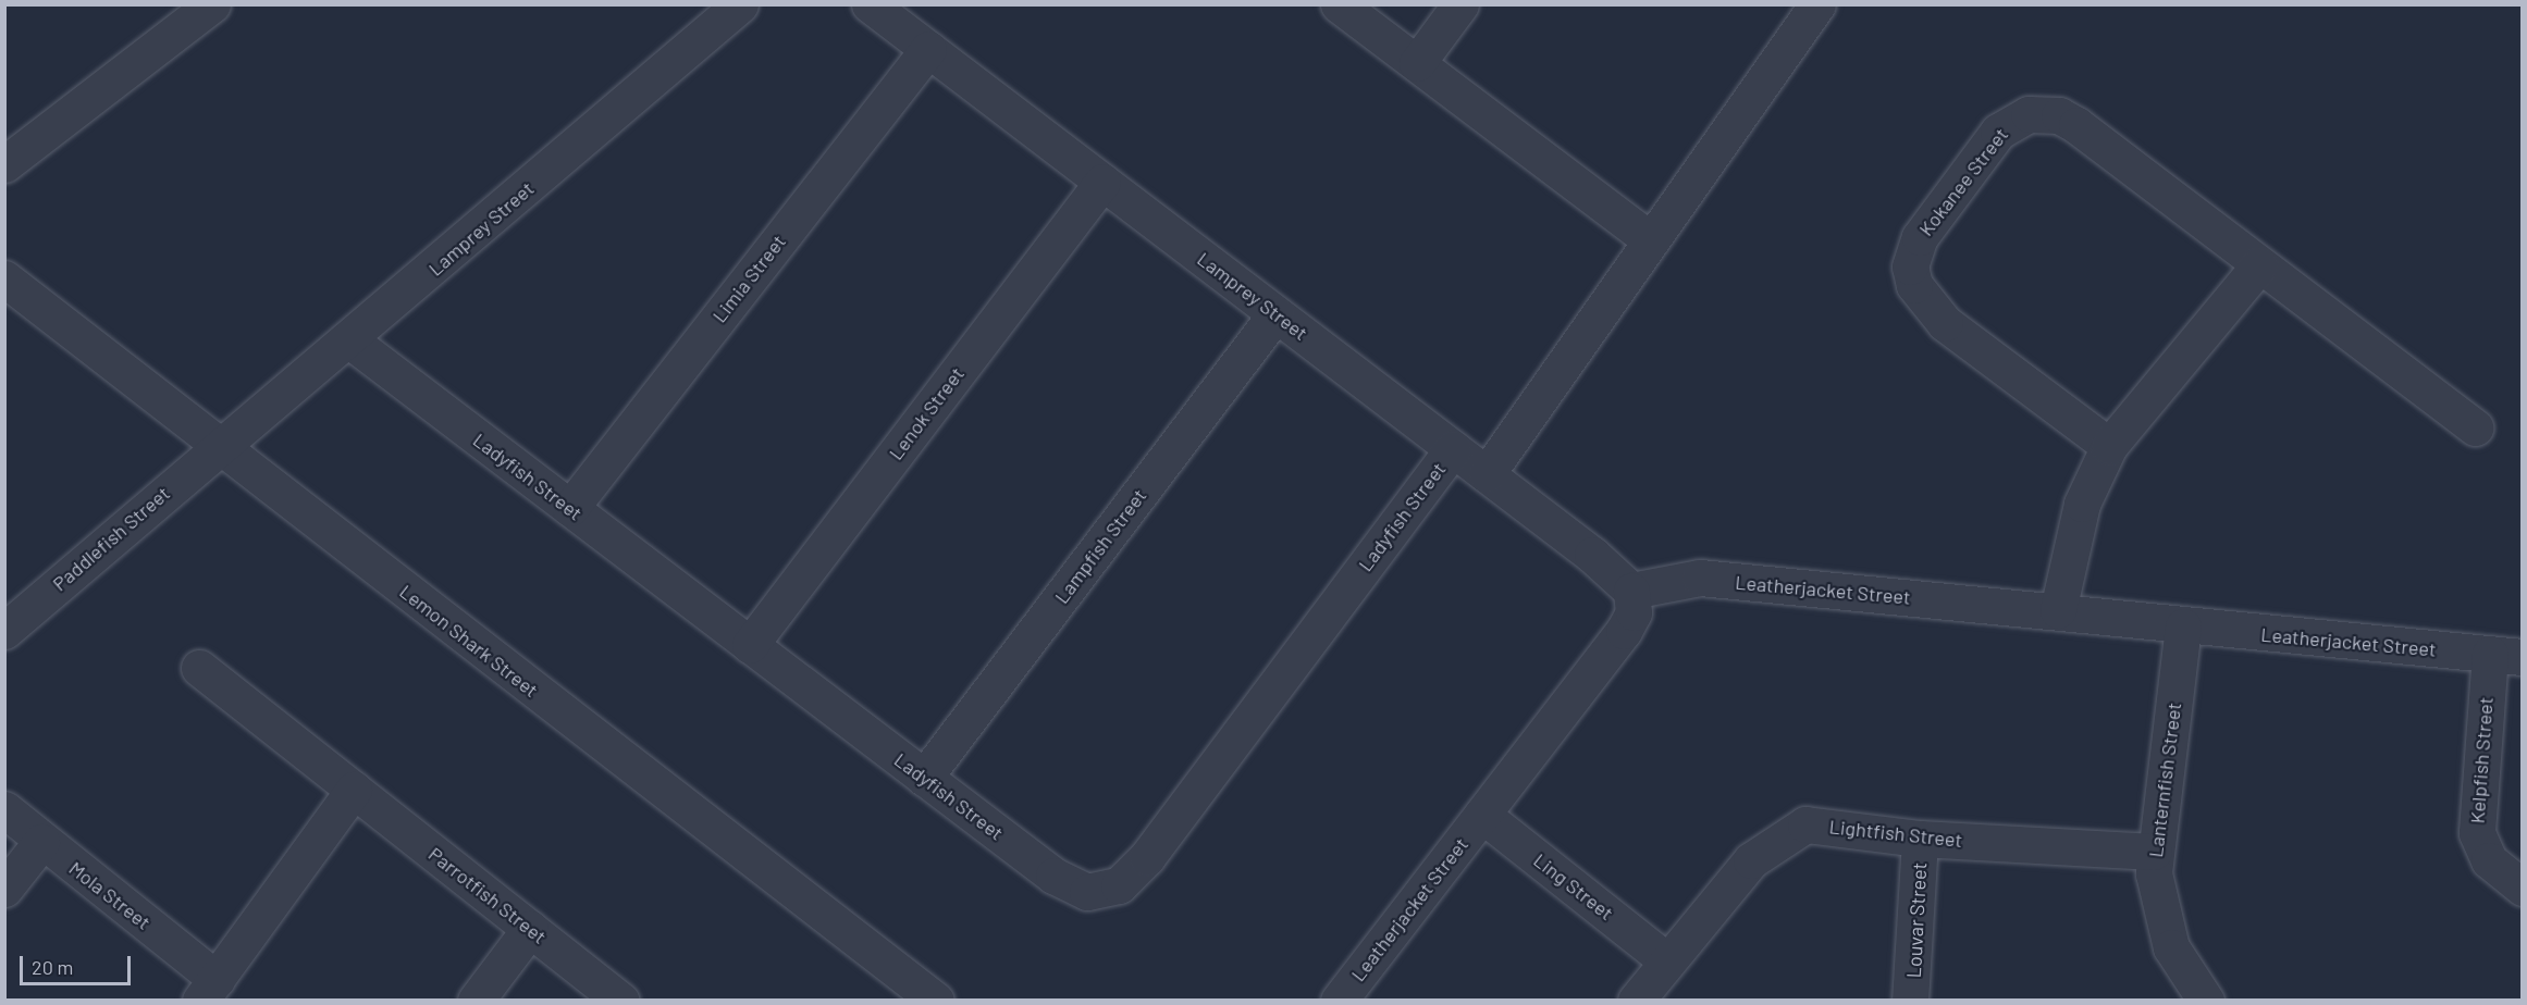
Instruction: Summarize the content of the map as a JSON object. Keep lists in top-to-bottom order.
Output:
{
  "streets": {
    "street": [
      "Kokanee Street",
      "Lamprey Street",
      "Limia Street",
      "Lenok Street",
      "Ladyfish Street",
      "Paddlefish Street",
      "Lampfish Street",
      "Leatherjacket Street",
      "Lemon Shark Street",
      "Kelpfish Street",
      "Lanternfish Street",
      "Lightfish Street",
      "Ling Street",
      "Mola Street",
      "Parrotfish Street",
      "Louvar Street"
    ]
  },
  "crossings": [
    ["Lamprey Street", "Limia Street"],
    ["Lamprey Street", "Lenok Street"],
    ["Lamprey Street", "Ladyfish Street"],
    ["Lamprey Street", "Paddlefish Street"],
    ["Lamprey Street", "Lampfish Street"],
    ["Lamprey Street", "Leatherjacket Street"],
    ["Lamprey Street", "Lemon Shark Street"],
    ["Limia Street", "Ladyfish Street"],
    ["Lenok Street", "Ladyfish Street"],
    ["Ladyfish Street", "Lampfish Street"],
    ["Paddlefish Street", "Lemon Shark Street"],
    ["Leatherjacket Street", "Kelpfish Street"],
    ["Leatherjacket Street", "Lanternfish Street"],
    ["Leatherjacket Street", "Ling Street"],
    ["Lanternfish Street", "Lightfish Street"],
    ["Lightfish Street", "Ling Street"],
    ["Lightfish Street", "Louvar Street"]
  ],
  "scale_bar": "20 m"
}
